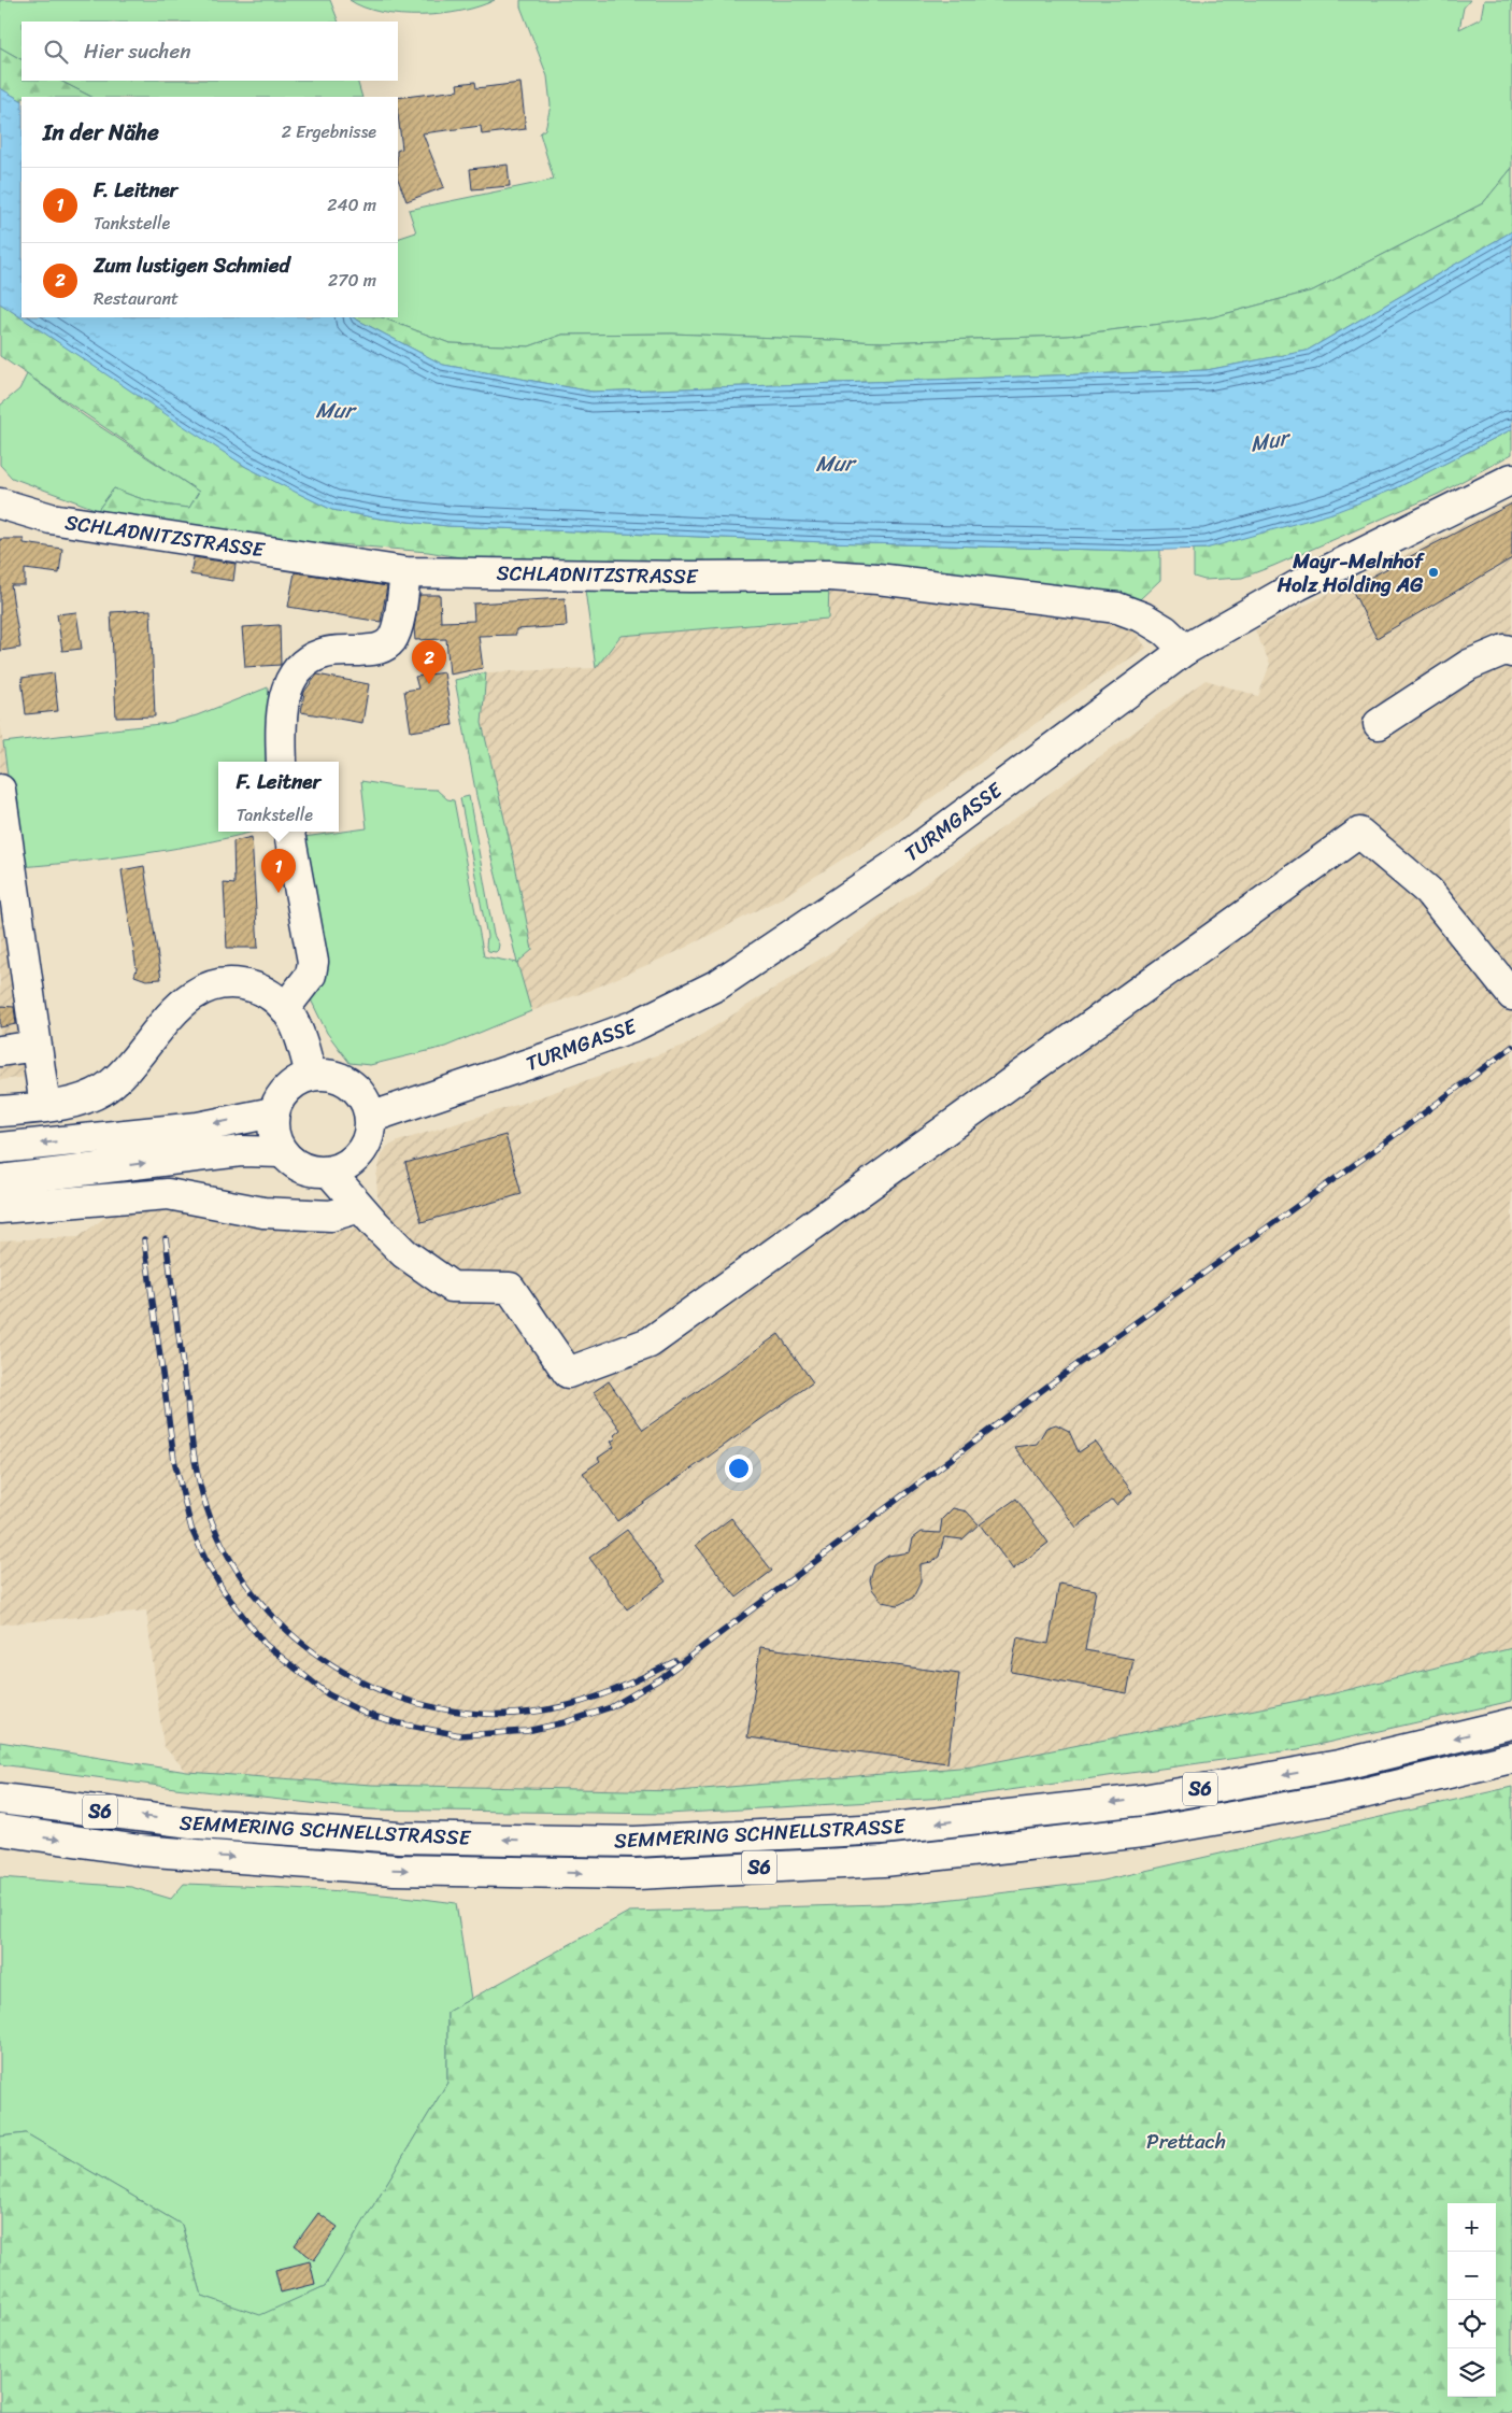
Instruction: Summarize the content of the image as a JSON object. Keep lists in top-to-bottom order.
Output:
{
  "streets": {
    "main road": [
      "SCHLADNITZSTRASSE",
      "TURMGASSE",
      "S6",
      "SEMMERING SCHNELLSTRASSE"
    ]
  },
  "crossings": [
    ["SCHLADNITZSTRASSE", "TURMGASSE"]
  ],
  "water": ["Mur"],
  "parks": ["Prettach"],
  "places": ["Mayr-Melnhof Holz Holding AG"],
  "page": {
    "search": "Hier suchen",
    "heading": ["In der Nähe", "2 Ergebnisse"],
    "list": [
      {
        "mark": "1",
        "name": "F. Leitner",
        "note": "Tankstelle",
        "value": "240 m"
      },
      {
        "mark": "2",
        "name": "Zum lustigen Schmied",
        "note": "Restaurant",
        "value": "270 m"
      }
    ],
    "pins": ["2", "1"],
    "popup": ["F. Leitner", "Tankstelle"],
    "map_buttons": ["+", "−"]
  }
}
